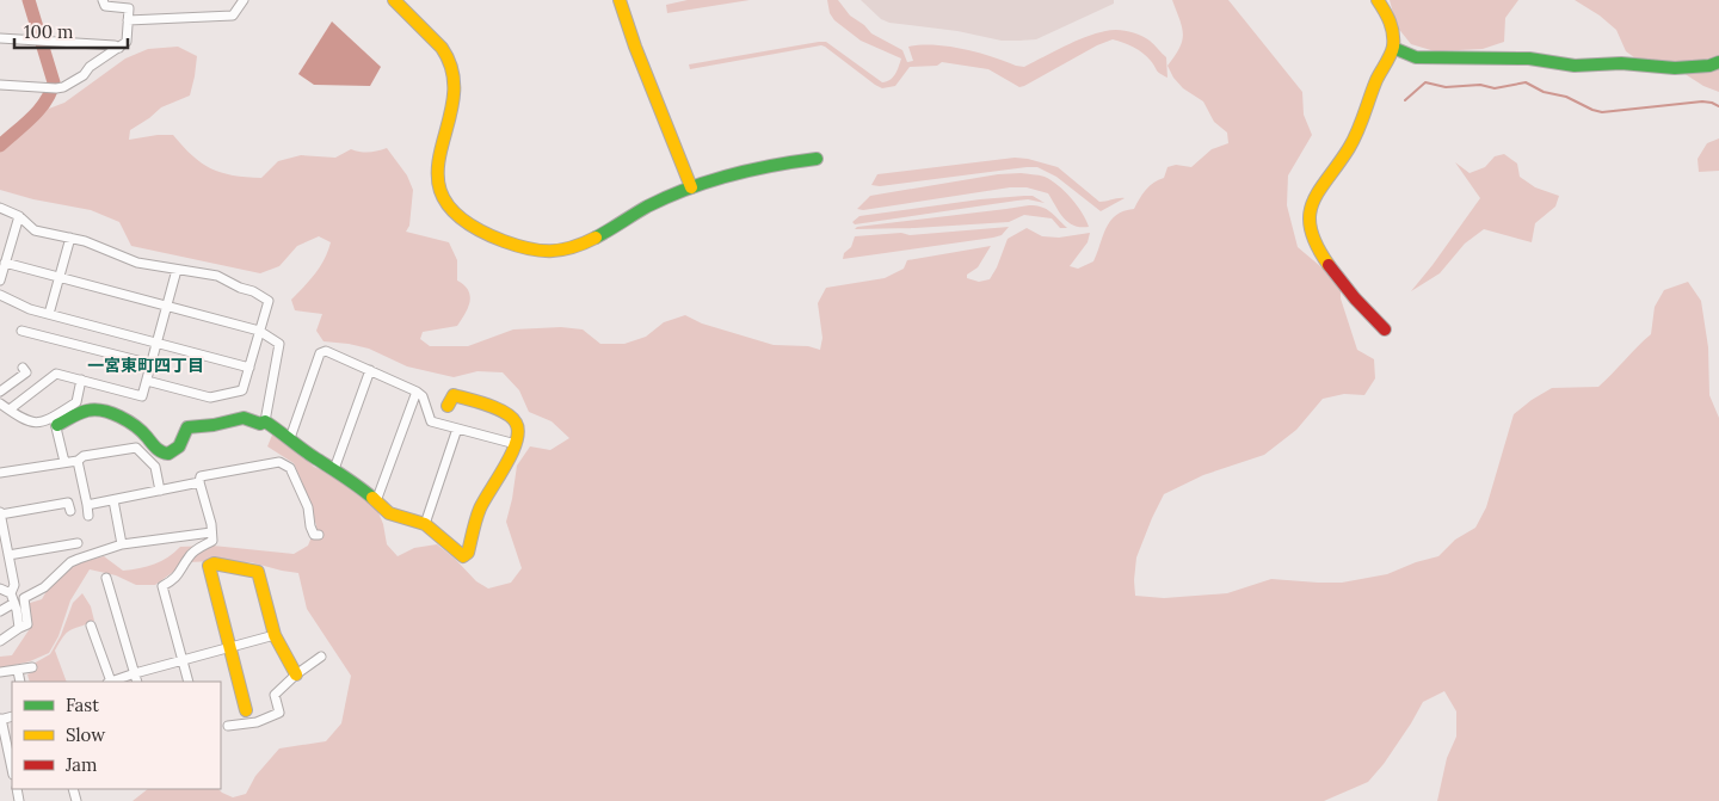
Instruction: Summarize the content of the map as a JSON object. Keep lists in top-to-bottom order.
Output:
{
  "districts": ["一宮東町四丁目"],
  "legend": ["Fast", "Slow", "Jam"],
  "scale_bar": "100 m"
}
